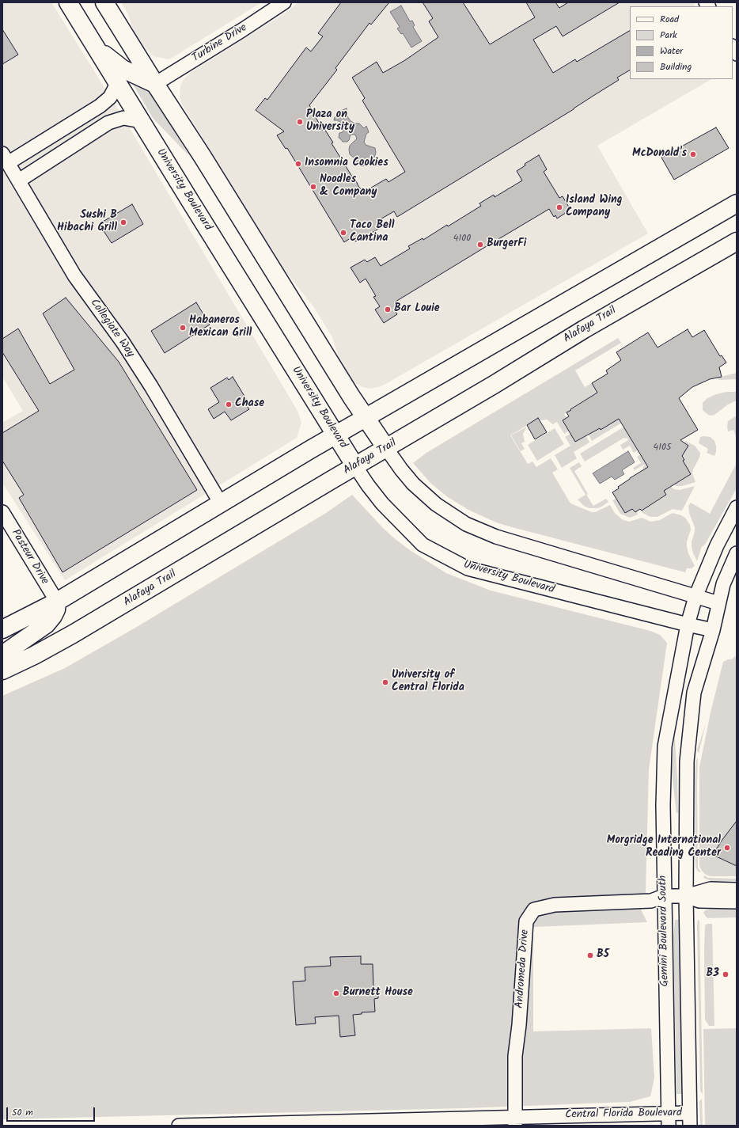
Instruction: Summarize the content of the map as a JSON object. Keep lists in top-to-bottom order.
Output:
{
  "streets": {
    "main road": ["University Boulevard", "Alafaya Trail"],
    "street": [
      "Turbine Drive",
      "Collegiate Way",
      "Pasteur Drive",
      "Gemini Boulevard South",
      "Andromeda Drive",
      "Central Florida Boulevard"
    ]
  },
  "crossings": [
    ["University Boulevard", "Alafaya Trail"],
    ["University Boulevard", "Gemini Boulevard South"],
    ["Gemini Boulevard South", "Andromeda Drive"],
    ["Gemini Boulevard South", "Central Florida Boulevard"],
    ["Andromeda Drive", "Central Florida Boulevard"]
  ],
  "places": [
    "Plaza on University",
    "McDonald's",
    "Insomnia Cookies",
    "Noodles & Company",
    "Island Wing Company",
    "Sushi B Hibachi Grill",
    "Taco Bell Cantina",
    "BurgerFi",
    "Bar Louie",
    "Habaneros Mexican Grill",
    "Chase",
    "University of Central Florida",
    "Morgridge International Reading Center",
    "B5",
    "B3",
    "Burnett House"
  ],
  "house_numbers": ["4100", "4105"],
  "legend": [
    "Road",
    "Park",
    "Water",
    "Building"
  ],
  "scale_bar": "50 m"
}
